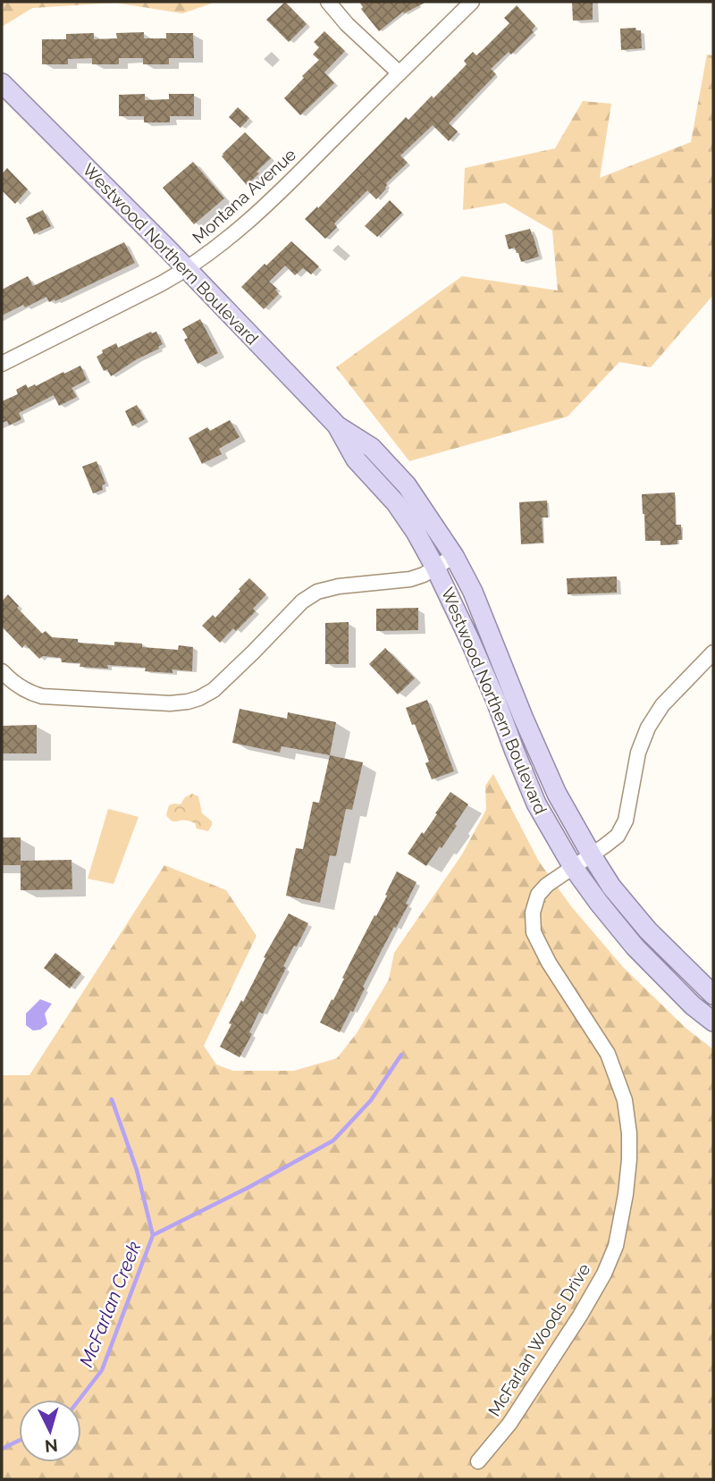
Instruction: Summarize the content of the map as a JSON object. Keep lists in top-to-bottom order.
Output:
{
  "streets": {
    "main road": ["Westwood Northern Boulevard"],
    "street": ["Montana Avenue", "McFarlan Woods Drive"]
  },
  "crossings": [
    ["Montana Avenue", "Westwood Northern Boulevard"],
    ["Westwood Northern Boulevard", "McFarlan Woods Drive"]
  ],
  "water": ["McFarlan Creek"],
  "north": "bottom"
}
